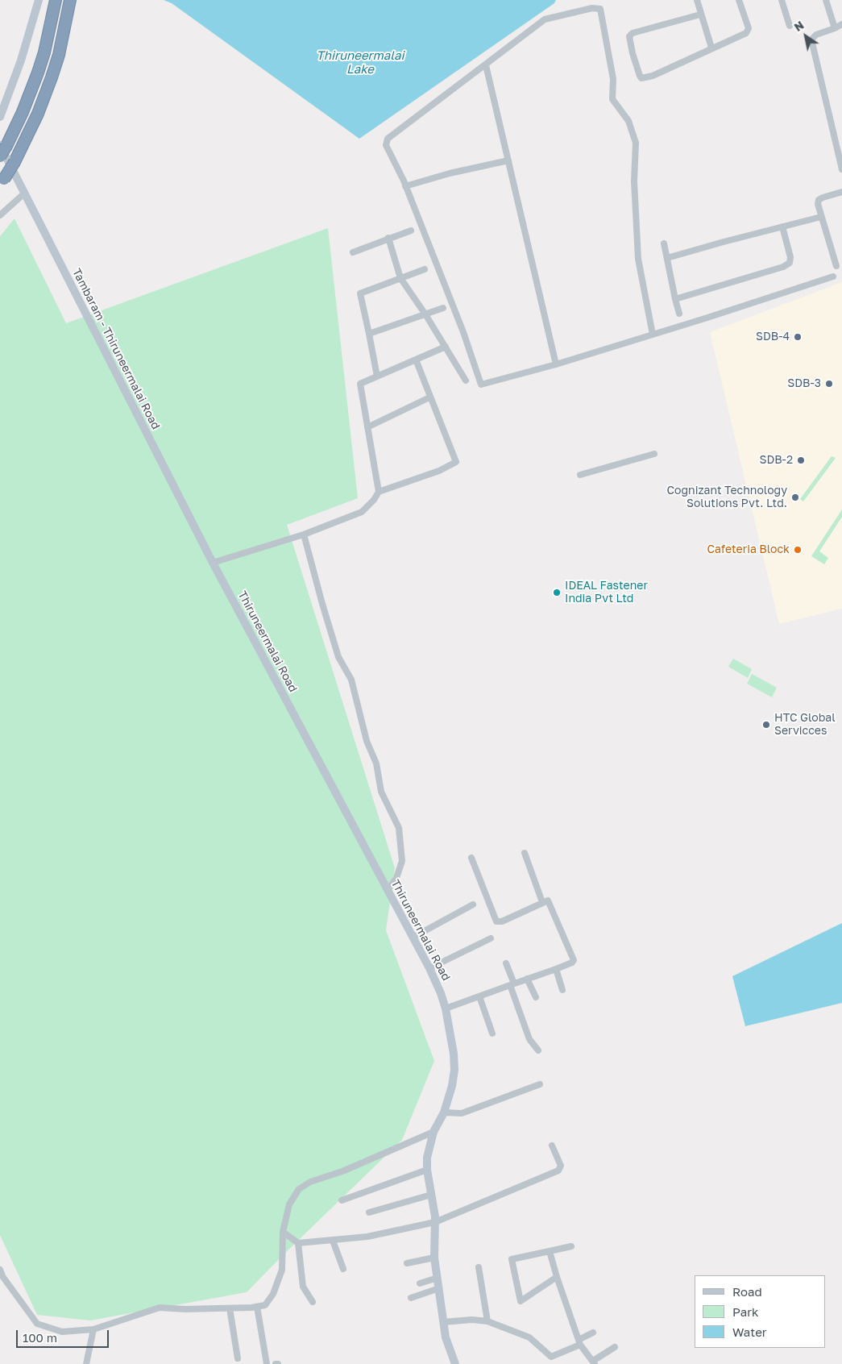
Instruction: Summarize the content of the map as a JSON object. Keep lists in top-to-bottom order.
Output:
{
  "streets": {
    "street": ["Tambaram - Thiruneermalai Road", "Thiruneermalai Road"]
  },
  "crossings": [
    ["Tambaram - Thiruneermalai Road", "Thiruneermalai Road"]
  ],
  "water": ["Thiruneermalai Lake"],
  "places": [
    "SDB-4",
    "SDB-3",
    "SDB-2",
    "Cognizant Technology Solutions Pvt. Ltd.",
    "Cafeteria Block",
    "IDEAL Fastener India Pvt Ltd",
    "HTC Global Servicces"
  ],
  "legend": ["Road", "Park", "Water"],
  "scale_bar": "100 m",
  "north": "top left"
}
